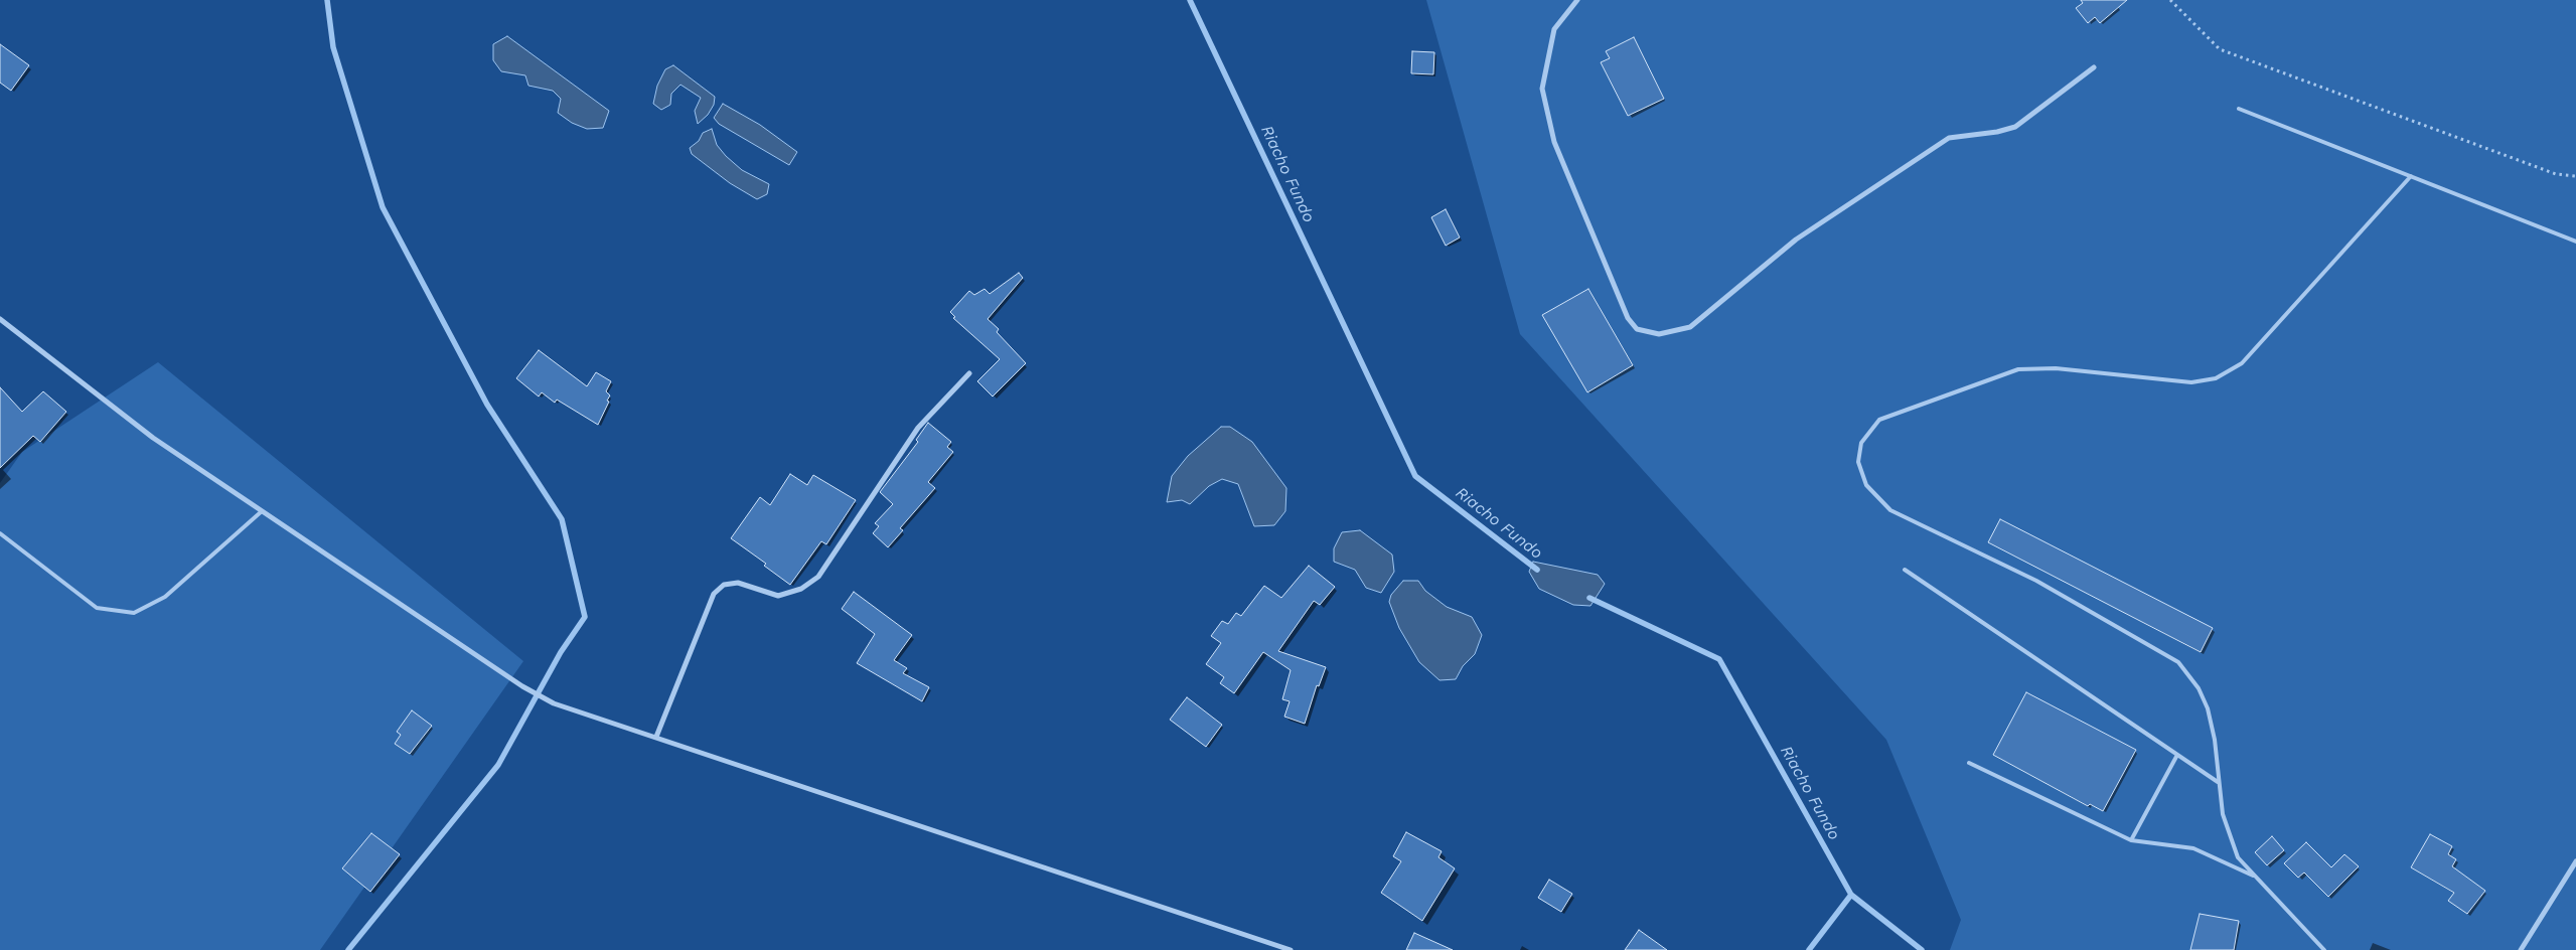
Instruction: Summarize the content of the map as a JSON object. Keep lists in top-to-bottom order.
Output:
{
  "water": ["Riacho Fundo"]
}
